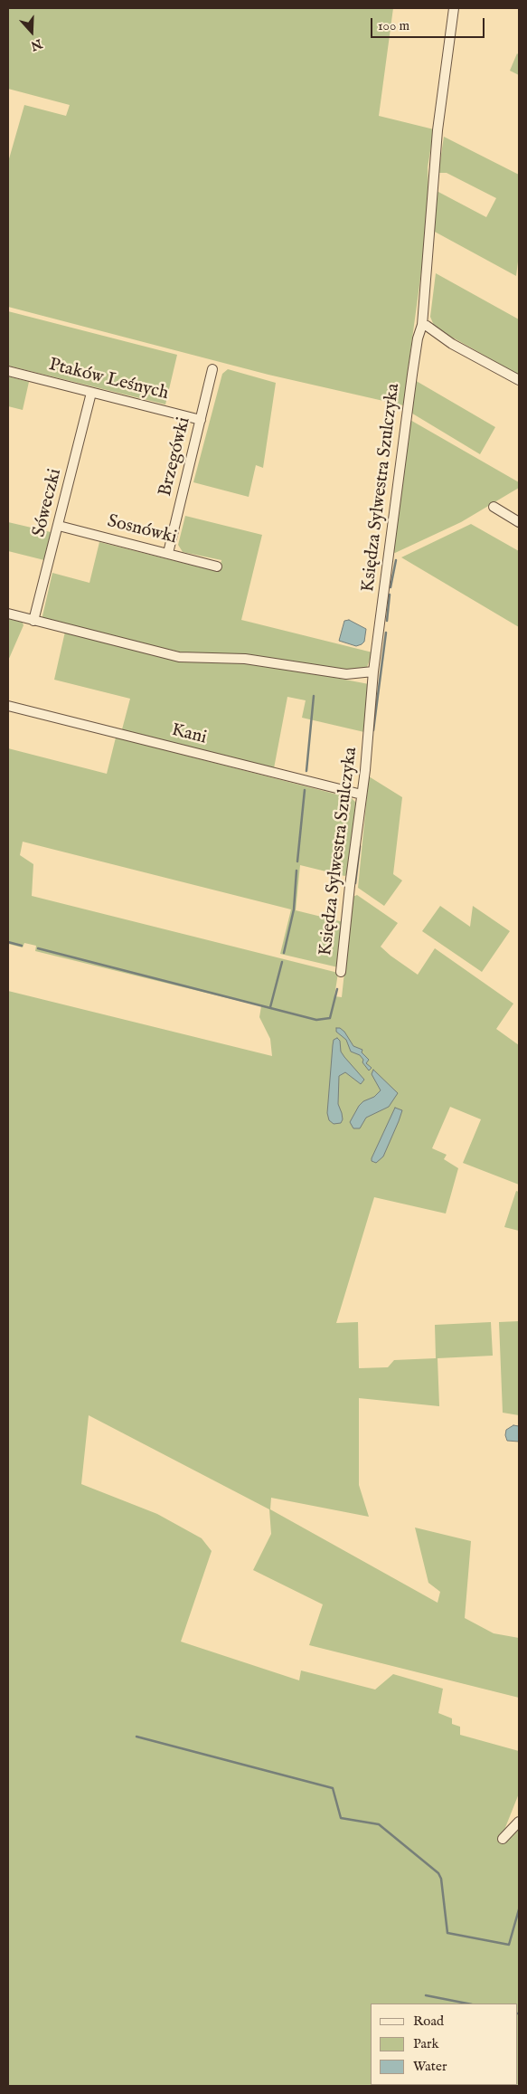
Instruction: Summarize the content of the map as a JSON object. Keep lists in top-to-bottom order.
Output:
{
  "streets": {
    "street": [
      "Ptaków Leśnych",
      "Brzegówki",
      "Księdza Sylwestra Szulczyka",
      "Sóweczki",
      "Sosnówki",
      "Kani"
    ]
  },
  "crossings": [
    ["Ptaków Leśnych", "Brzegówki"],
    ["Ptaków Leśnych", "Sóweczki"],
    ["Brzegówki", "Sosnówki"],
    ["Księdza Sylwestra Szulczyka", "Kani"],
    ["Sóweczki", "Sosnówki"]
  ],
  "legend": ["Road", "Park", "Water"],
  "scale_bar": "100 m",
  "north": "bottom"
}
